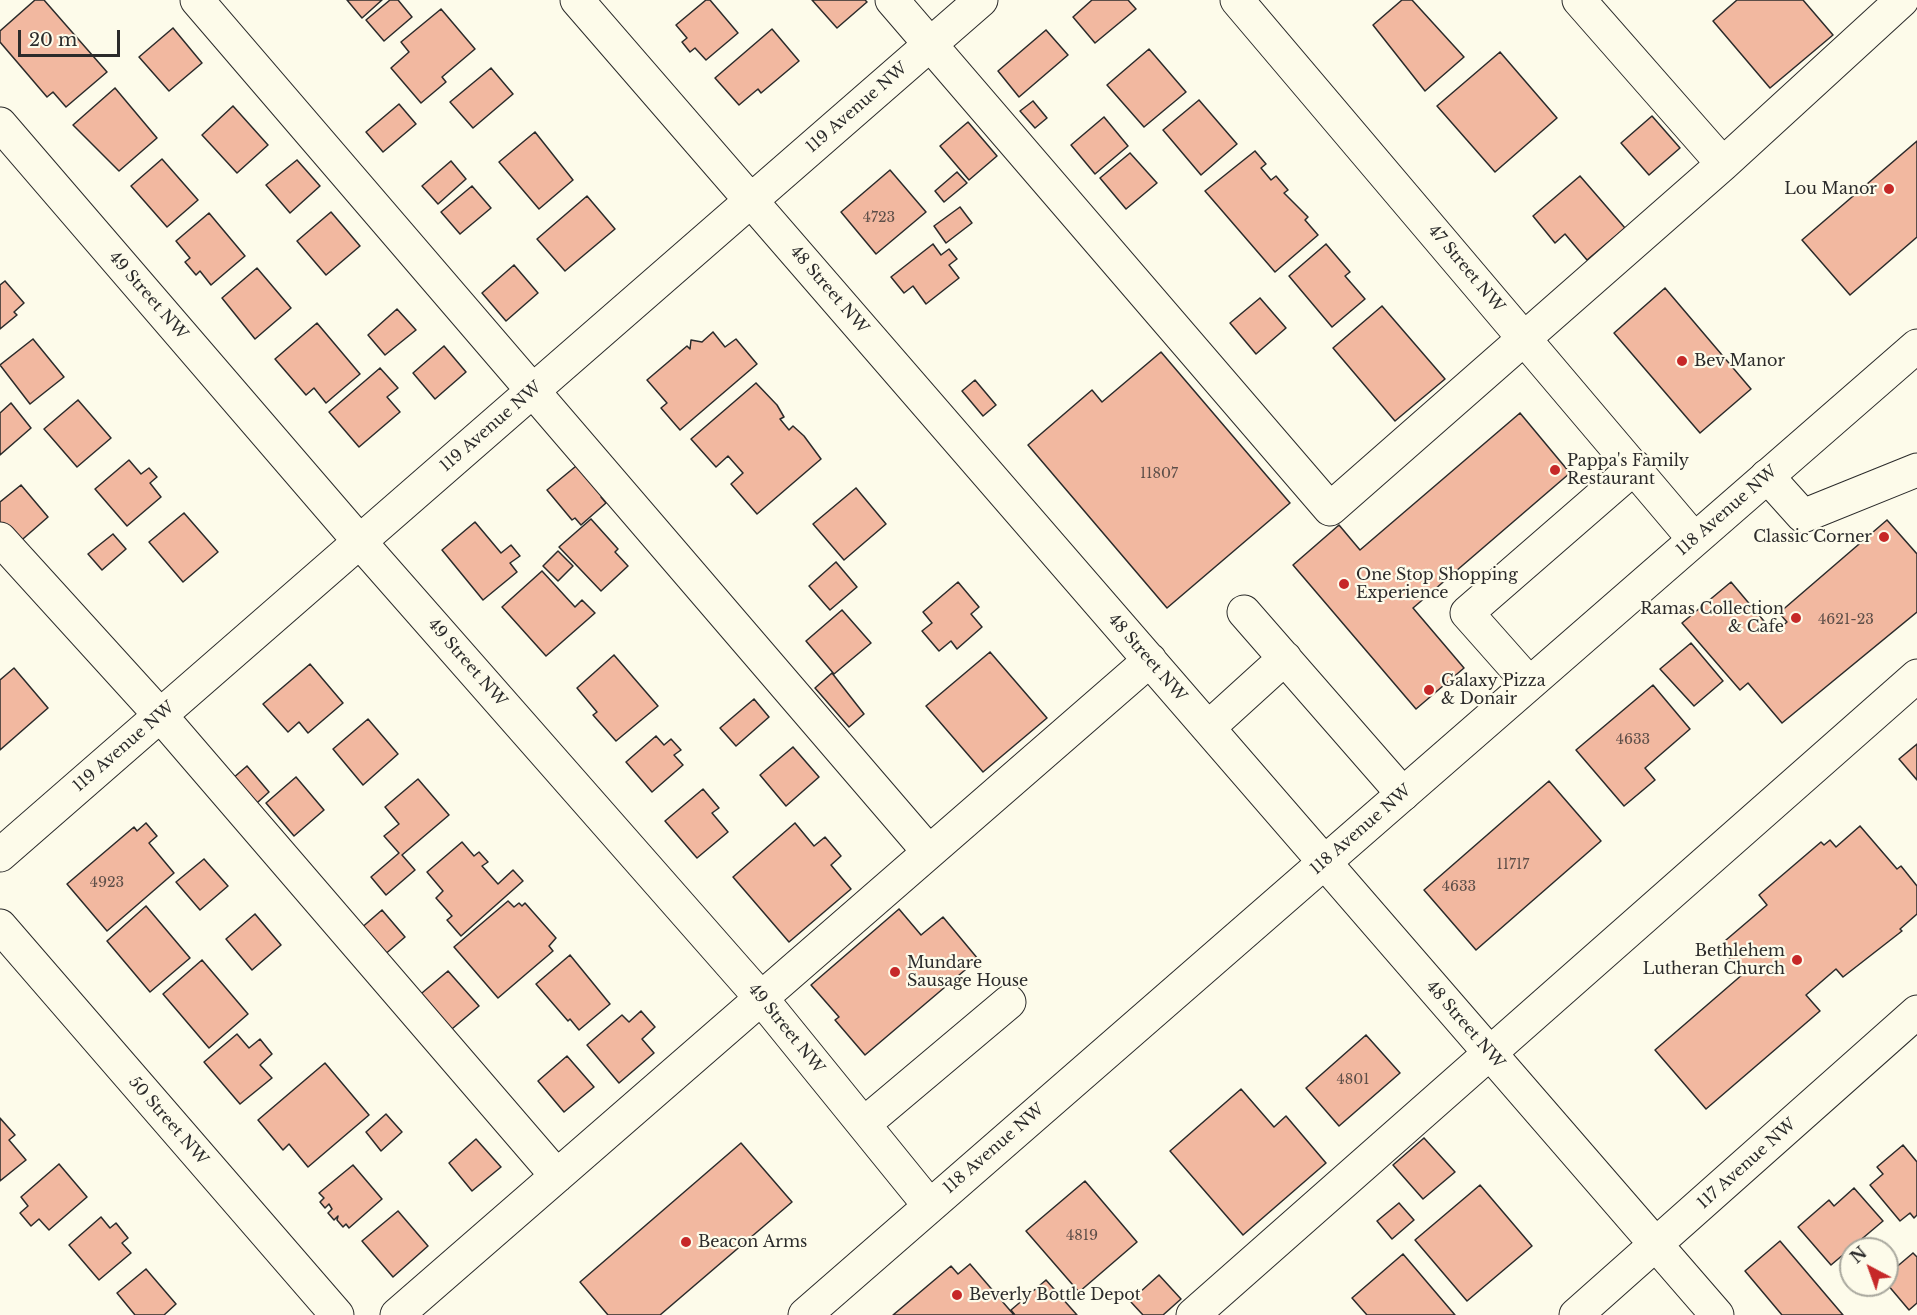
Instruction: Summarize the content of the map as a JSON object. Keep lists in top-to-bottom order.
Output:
{
  "streets": {
    "street": [
      "119 Avenue NW",
      "47 Street NW",
      "48 Street NW",
      "49 Street NW",
      "118 Avenue NW",
      "50 Street NW",
      "117 Avenue NW"
    ]
  },
  "crossings": [
    ["119 Avenue NW", "48 Street NW"],
    ["119 Avenue NW", "49 Street NW"],
    ["47 Street NW", "118 Avenue NW"],
    ["48 Street NW", "118 Avenue NW"],
    ["48 Street NW", "117 Avenue NW"],
    ["49 Street NW", "118 Avenue NW"]
  ],
  "places": [
    "Lou Manor",
    "Bev Manor",
    "Pappa's Family Restaurant",
    "Classic Corner",
    "One Stop Shopping Experience",
    "Ramas Collection & Cafe",
    "Galaxy Pizza & Donair",
    "Bethlehem Lutheran Church",
    "Mundare Sausage House",
    "Beacon Arms",
    "Beverly Bottle Depot"
  ],
  "house_numbers": [
    "4723",
    "11807",
    "4621-23",
    "4633",
    "11717",
    "4923",
    "4633",
    "4801",
    "4819"
  ],
  "scale_bar": "20 m",
  "north": "top left"
}
